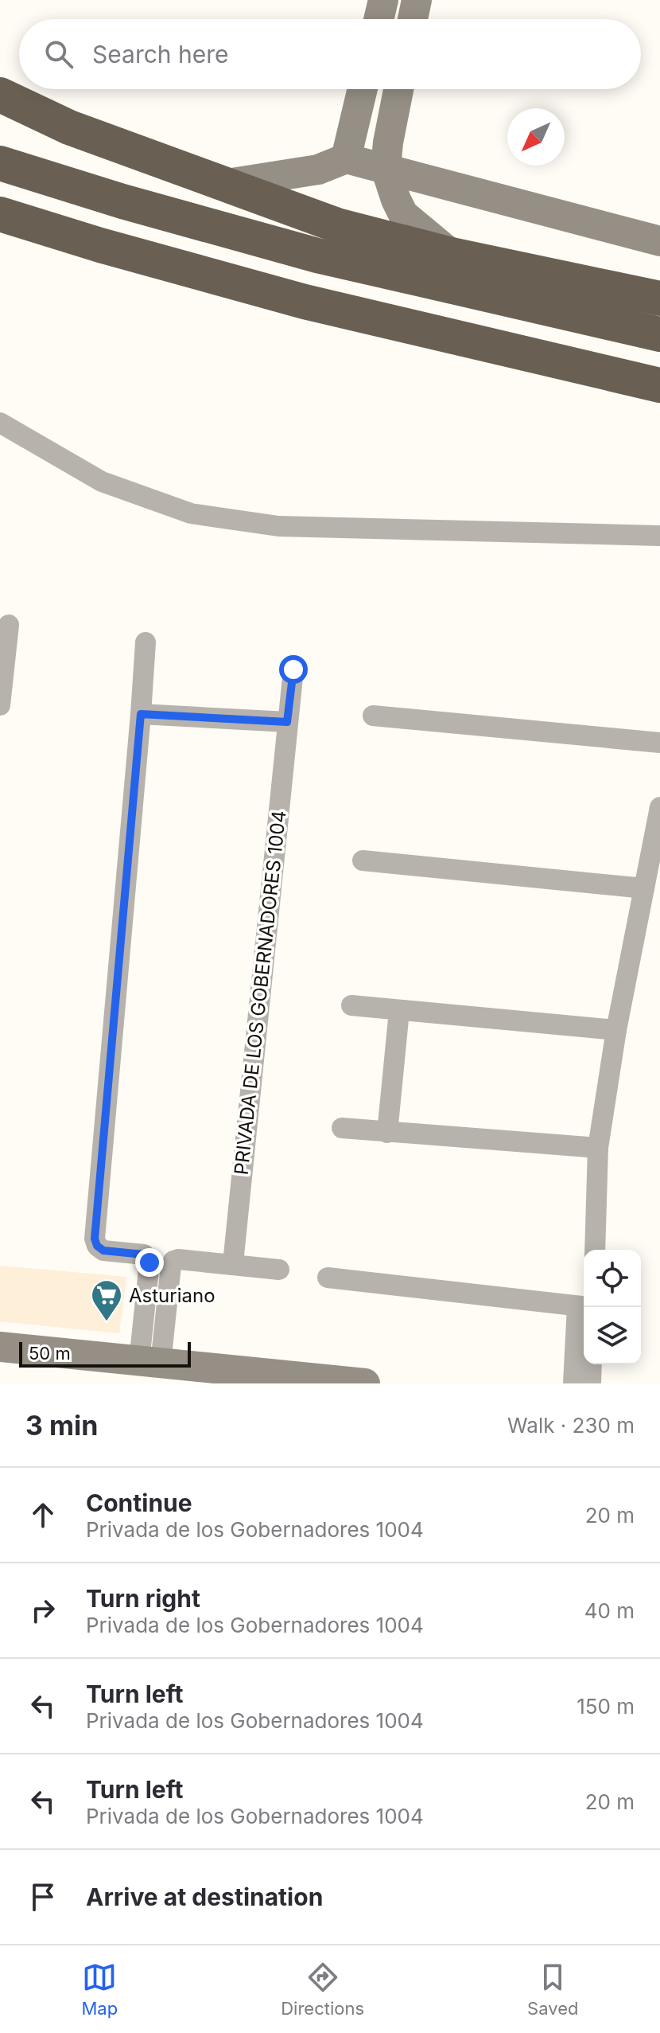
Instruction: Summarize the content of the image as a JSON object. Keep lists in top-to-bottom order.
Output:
{
  "streets": {
    "street": ["PRIVADA DE LOS GOBERNADORES 1004"]
  },
  "places": {
    "supermarket": ["Asturiano"]
  },
  "scale_bar": "50 m",
  "north": "bottom left",
  "page": {
    "search": "Search here",
    "scale": "50 m",
    "heading": ["3 min", "Walk · 230 m"],
    "list": [
      ["Continue", "Privada de los Gobernadores 1004", "20 m"],
      ["Turn right", "Privada de los Gobernadores 1004", "40 m"],
      ["Turn left", "Privada de los Gobernadores 1004", "150 m"],
      ["Turn left", "Privada de los Gobernadores 1004", "20 m"],
      "Arrive at destination"
    ],
    "nav": ["Map", "Directions", "Saved"]
  }
}
